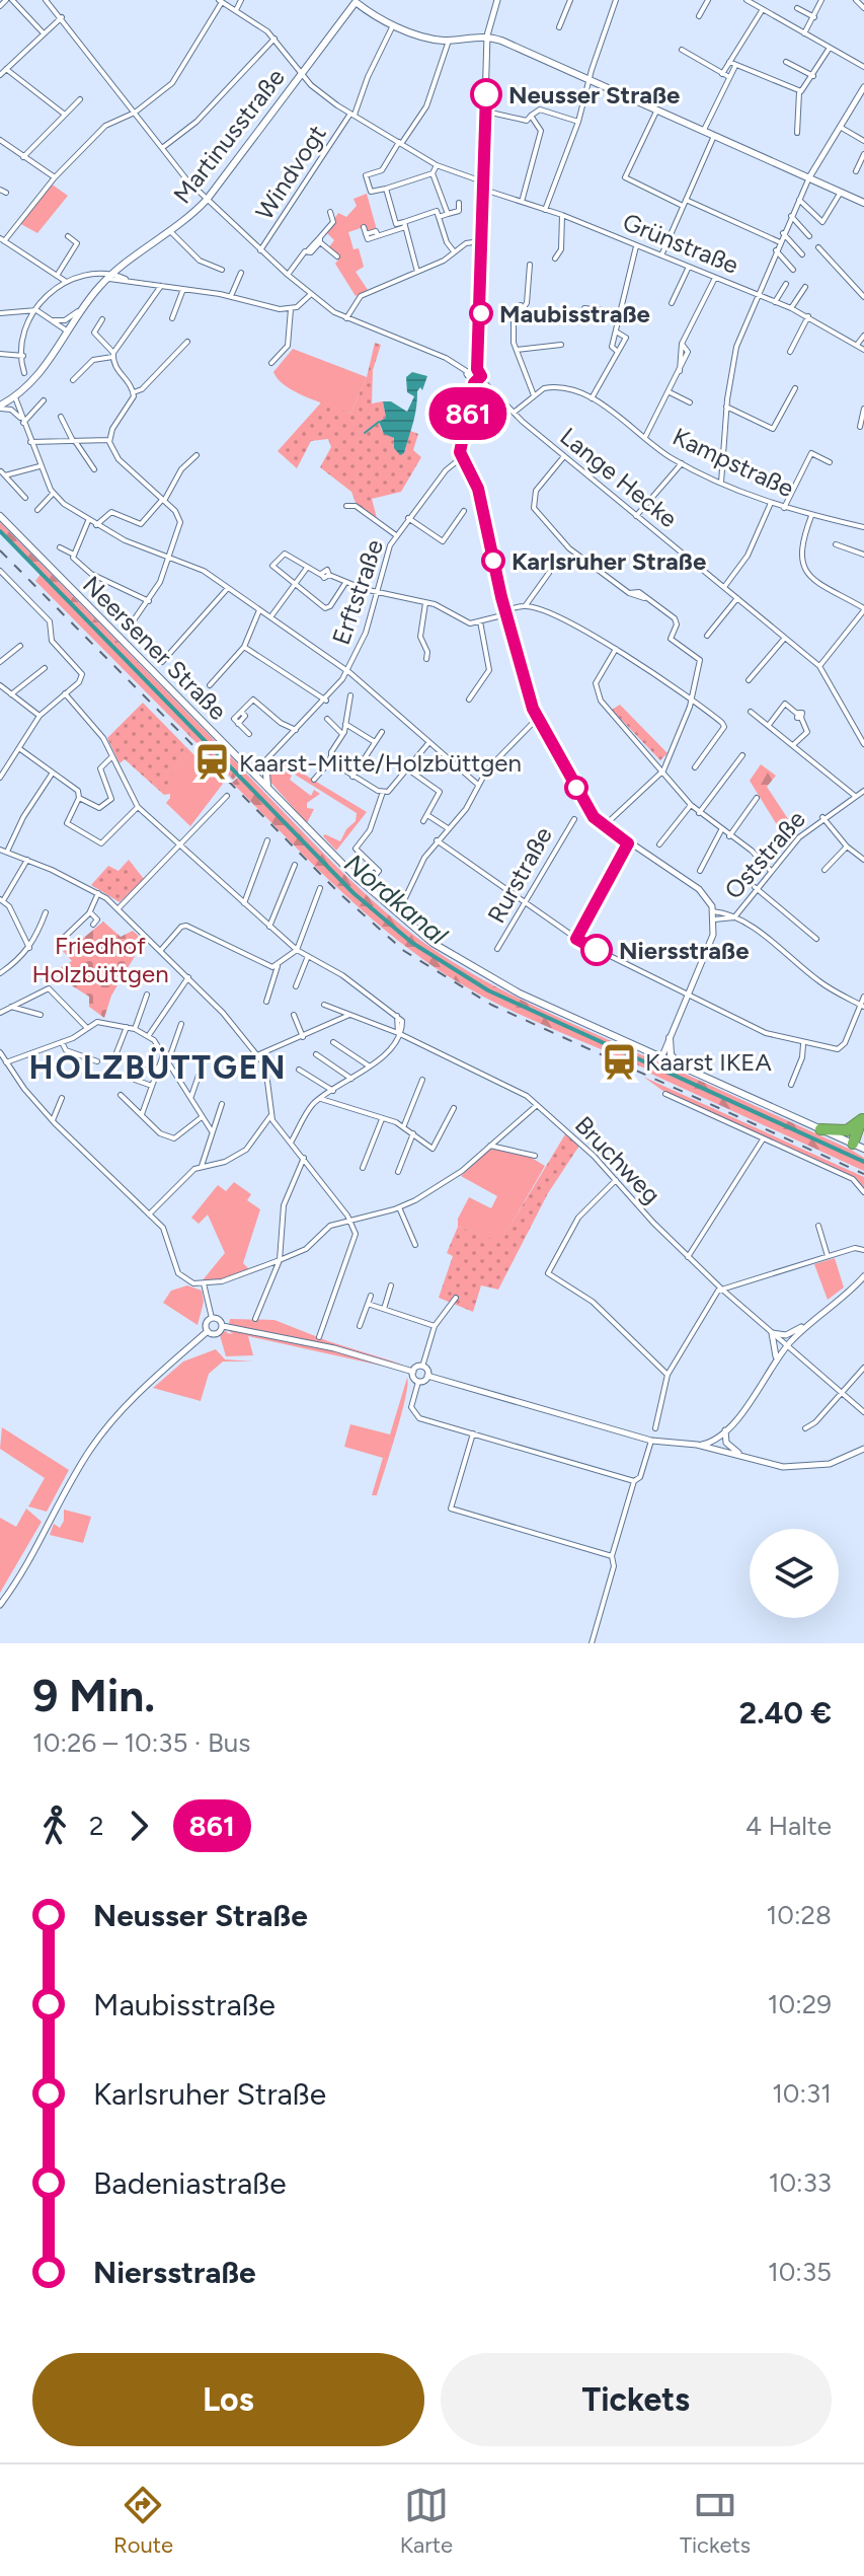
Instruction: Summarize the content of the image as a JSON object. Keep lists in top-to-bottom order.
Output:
{
  "streets": {
    "main road": ["Martinusstraße", "Neersener Straße"],
    "street": [
      "Windvogt",
      "Grünstraße",
      "Kampstraße",
      "Lange Hecke",
      "Erftstraße",
      "Oststraße",
      "Rurstraße",
      "Bruchweg"
    ]
  },
  "crossings": [
    ["Erftstraße", "Neersener Straße"]
  ],
  "districts": ["HOLZBÜTTGEN"],
  "water": ["Nordkanal"],
  "parks": ["Friedhof Holzbüttgen"],
  "places": {
    "other": [
      "Neusser Straße",
      "Maubisstraße",
      "Karlsruher Straße",
      "Niersstraße"
    ],
    "station": ["Kaarst-Mitte/Holzbüttgen", "Kaarst IKEA"]
  },
  "lines": ["bus line 861"],
  "page": {
    "on_map": "861",
    "heading": ["9 Min.", "10:26 – 10:35 · Bus", "2.40 €"],
    "legs": ["2", "861", "4 Halte"],
    "list": [
      {
        "name": "Neusser Straße",
        "value": "10:28"
      },
      {
        "name": "Maubisstraße",
        "value": "10:29"
      },
      {
        "name": "Karlsruher Straße",
        "value": "10:31"
      },
      {
        "name": "Badeniastraße",
        "value": "10:33"
      },
      {
        "name": "Niersstraße",
        "value": "10:35"
      }
    ],
    "buttons": ["Los", "Tickets"],
    "tabs": ["Route", "Karte", "Tickets"]
  }
}
